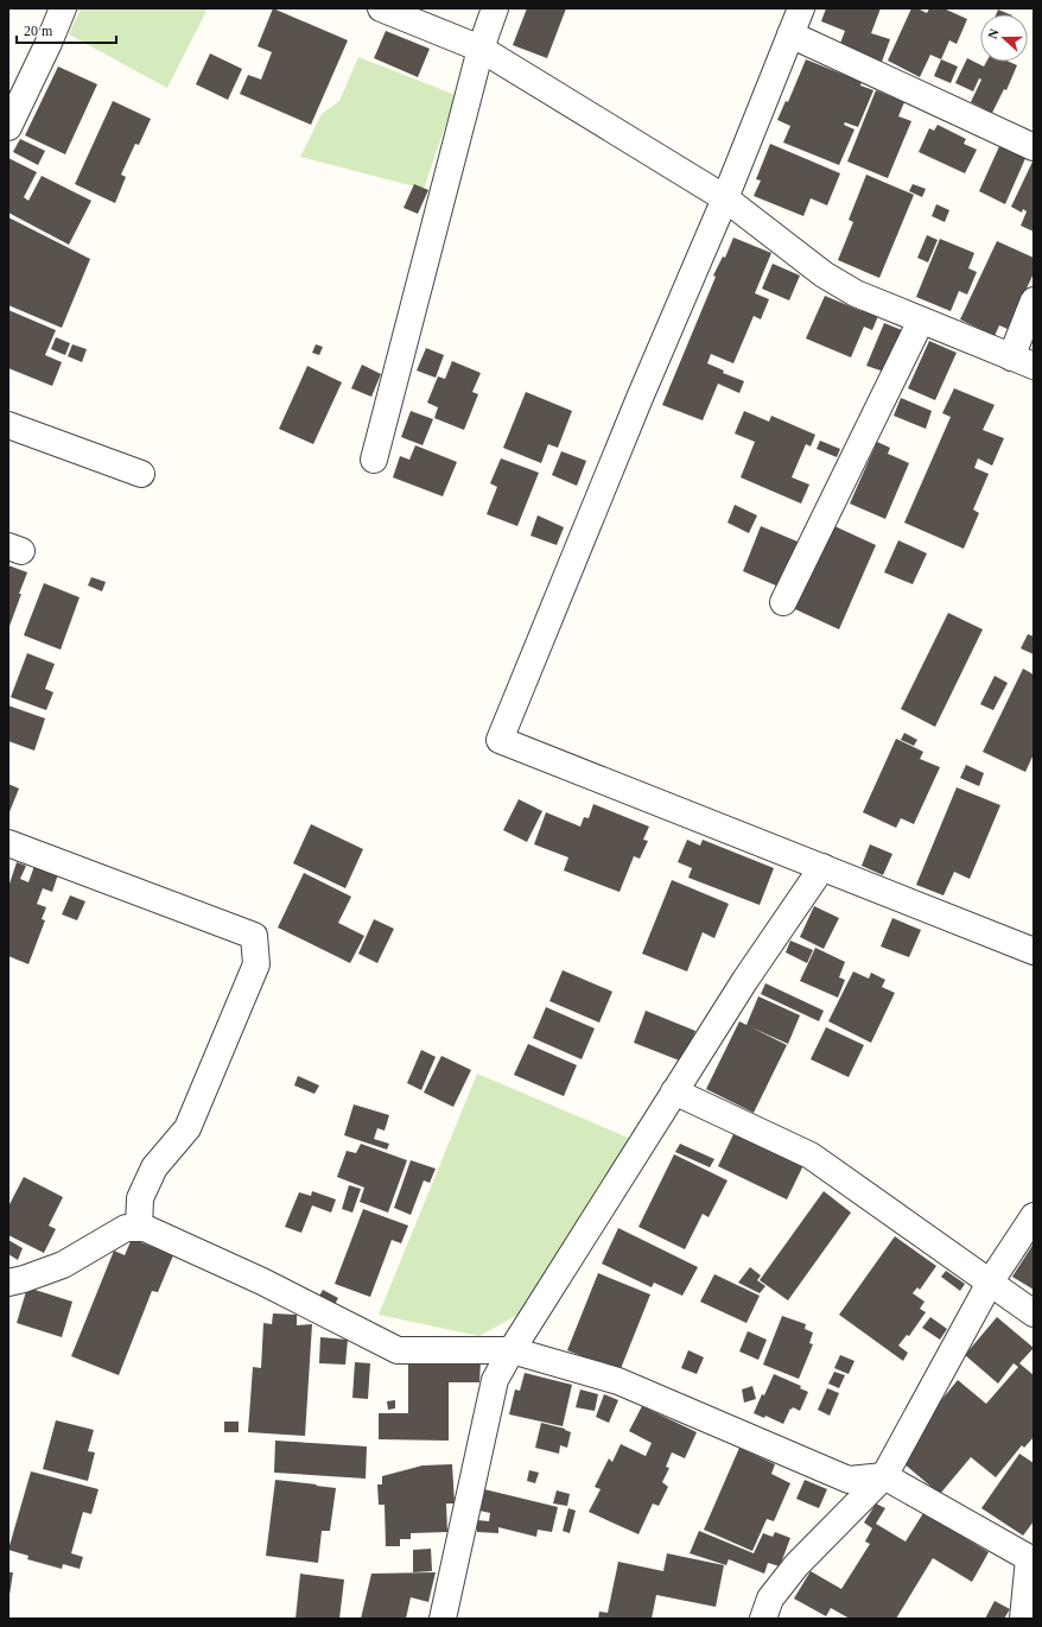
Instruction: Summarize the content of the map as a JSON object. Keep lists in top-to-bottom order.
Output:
{
  "scale_bar": "20 m",
  "north": "left"
}
